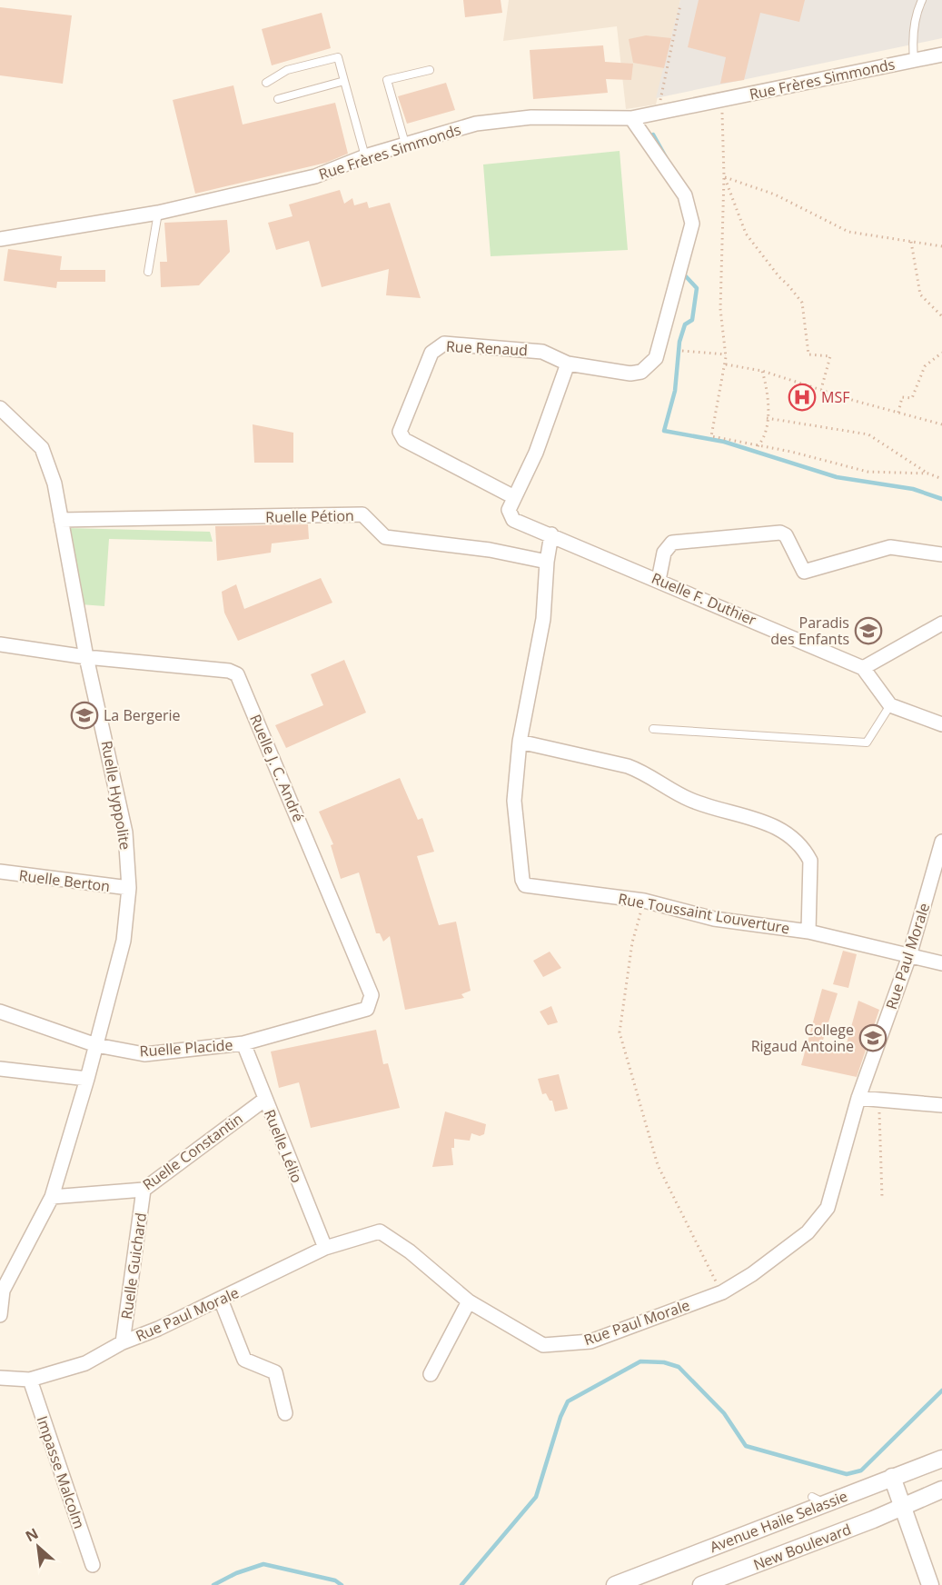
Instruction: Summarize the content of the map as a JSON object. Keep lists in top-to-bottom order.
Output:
{
  "streets": {
    "street": [
      "Rue Frères Simmonds",
      "Rue Renaud",
      "Ruelle Pétion",
      "Ruelle F. Duthier",
      "Ruelle J. C. André",
      "Ruelle Hyppolite",
      "Ruelle Berton",
      "Rue Toussaint Louverture",
      "Rue Paul Morale",
      "Ruelle Placide",
      "Ruelle Lélio",
      "Ruelle Constantin",
      "Ruelle Guichard",
      "Impasse Malcolm",
      "Avenue Haile Selassie",
      "New Boulevard"
    ]
  },
  "crossings": [
    ["Rue Frères Simmonds", "Rue Renaud"],
    ["Rue Renaud", "Ruelle F. Duthier"],
    ["Ruelle Pétion", "Ruelle Hyppolite"],
    ["Ruelle Pétion", "Rue Toussaint Louverture"],
    ["Ruelle F. Duthier", "Rue Toussaint Louverture"],
    ["Ruelle J. C. André", "Ruelle Hyppolite"],
    ["Ruelle J. C. André", "Ruelle Placide"],
    ["Ruelle Hyppolite", "Ruelle Berton"],
    ["Ruelle Hyppolite", "Ruelle Placide"],
    ["Ruelle Hyppolite", "Ruelle Constantin"],
    ["Rue Toussaint Louverture", "Rue Paul Morale"],
    ["Rue Paul Morale", "Ruelle Lélio"],
    ["Rue Paul Morale", "Ruelle Guichard"],
    ["Rue Paul Morale", "Impasse Malcolm"],
    ["Ruelle Placide", "Ruelle Lélio"],
    ["Ruelle Lélio", "Ruelle Constantin"],
    ["Ruelle Constantin", "Ruelle Guichard"]
  ],
  "places": {
    "hospital": ["MSF"],
    "school or university": ["Paradis des Enfants", "La Bergerie", "College Rigaud Antoine"]
  },
  "north": "top left"
}
